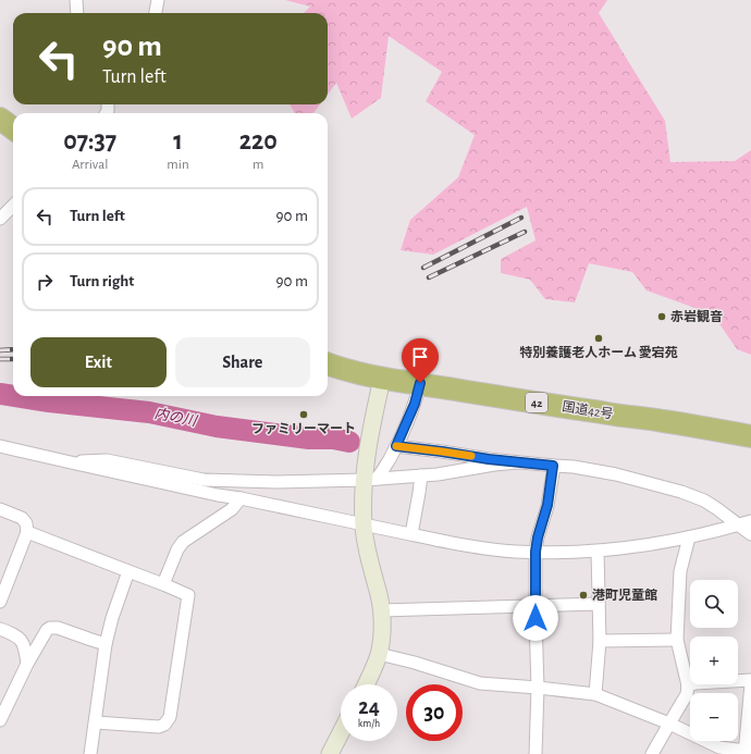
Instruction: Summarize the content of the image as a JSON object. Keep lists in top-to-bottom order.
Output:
{
  "streets": {
    "highway": ["42", "国道42号"]
  },
  "water": ["内の川"],
  "places": [
    "赤岩観音",
    "特別養護老人ホーム 愛宕苑",
    "ファミリーマート",
    "港町児童館"
  ],
  "page": {
    "turn": ["90 m", "Turn left"],
    "eta": [
      "07:37",
      "Arrival",
      "1",
      "min",
      "220",
      "m"
    ],
    "list": [
      {
        "name": "Turn left",
        "value": "90 m"
      },
      {
        "name": "Turn right",
        "value": "90 m"
      }
    ],
    "buttons": ["Exit", "Share"],
    "map_buttons": ["+", "−"],
    "speed": "24 km/h",
    "limit": "30"
  }
}
